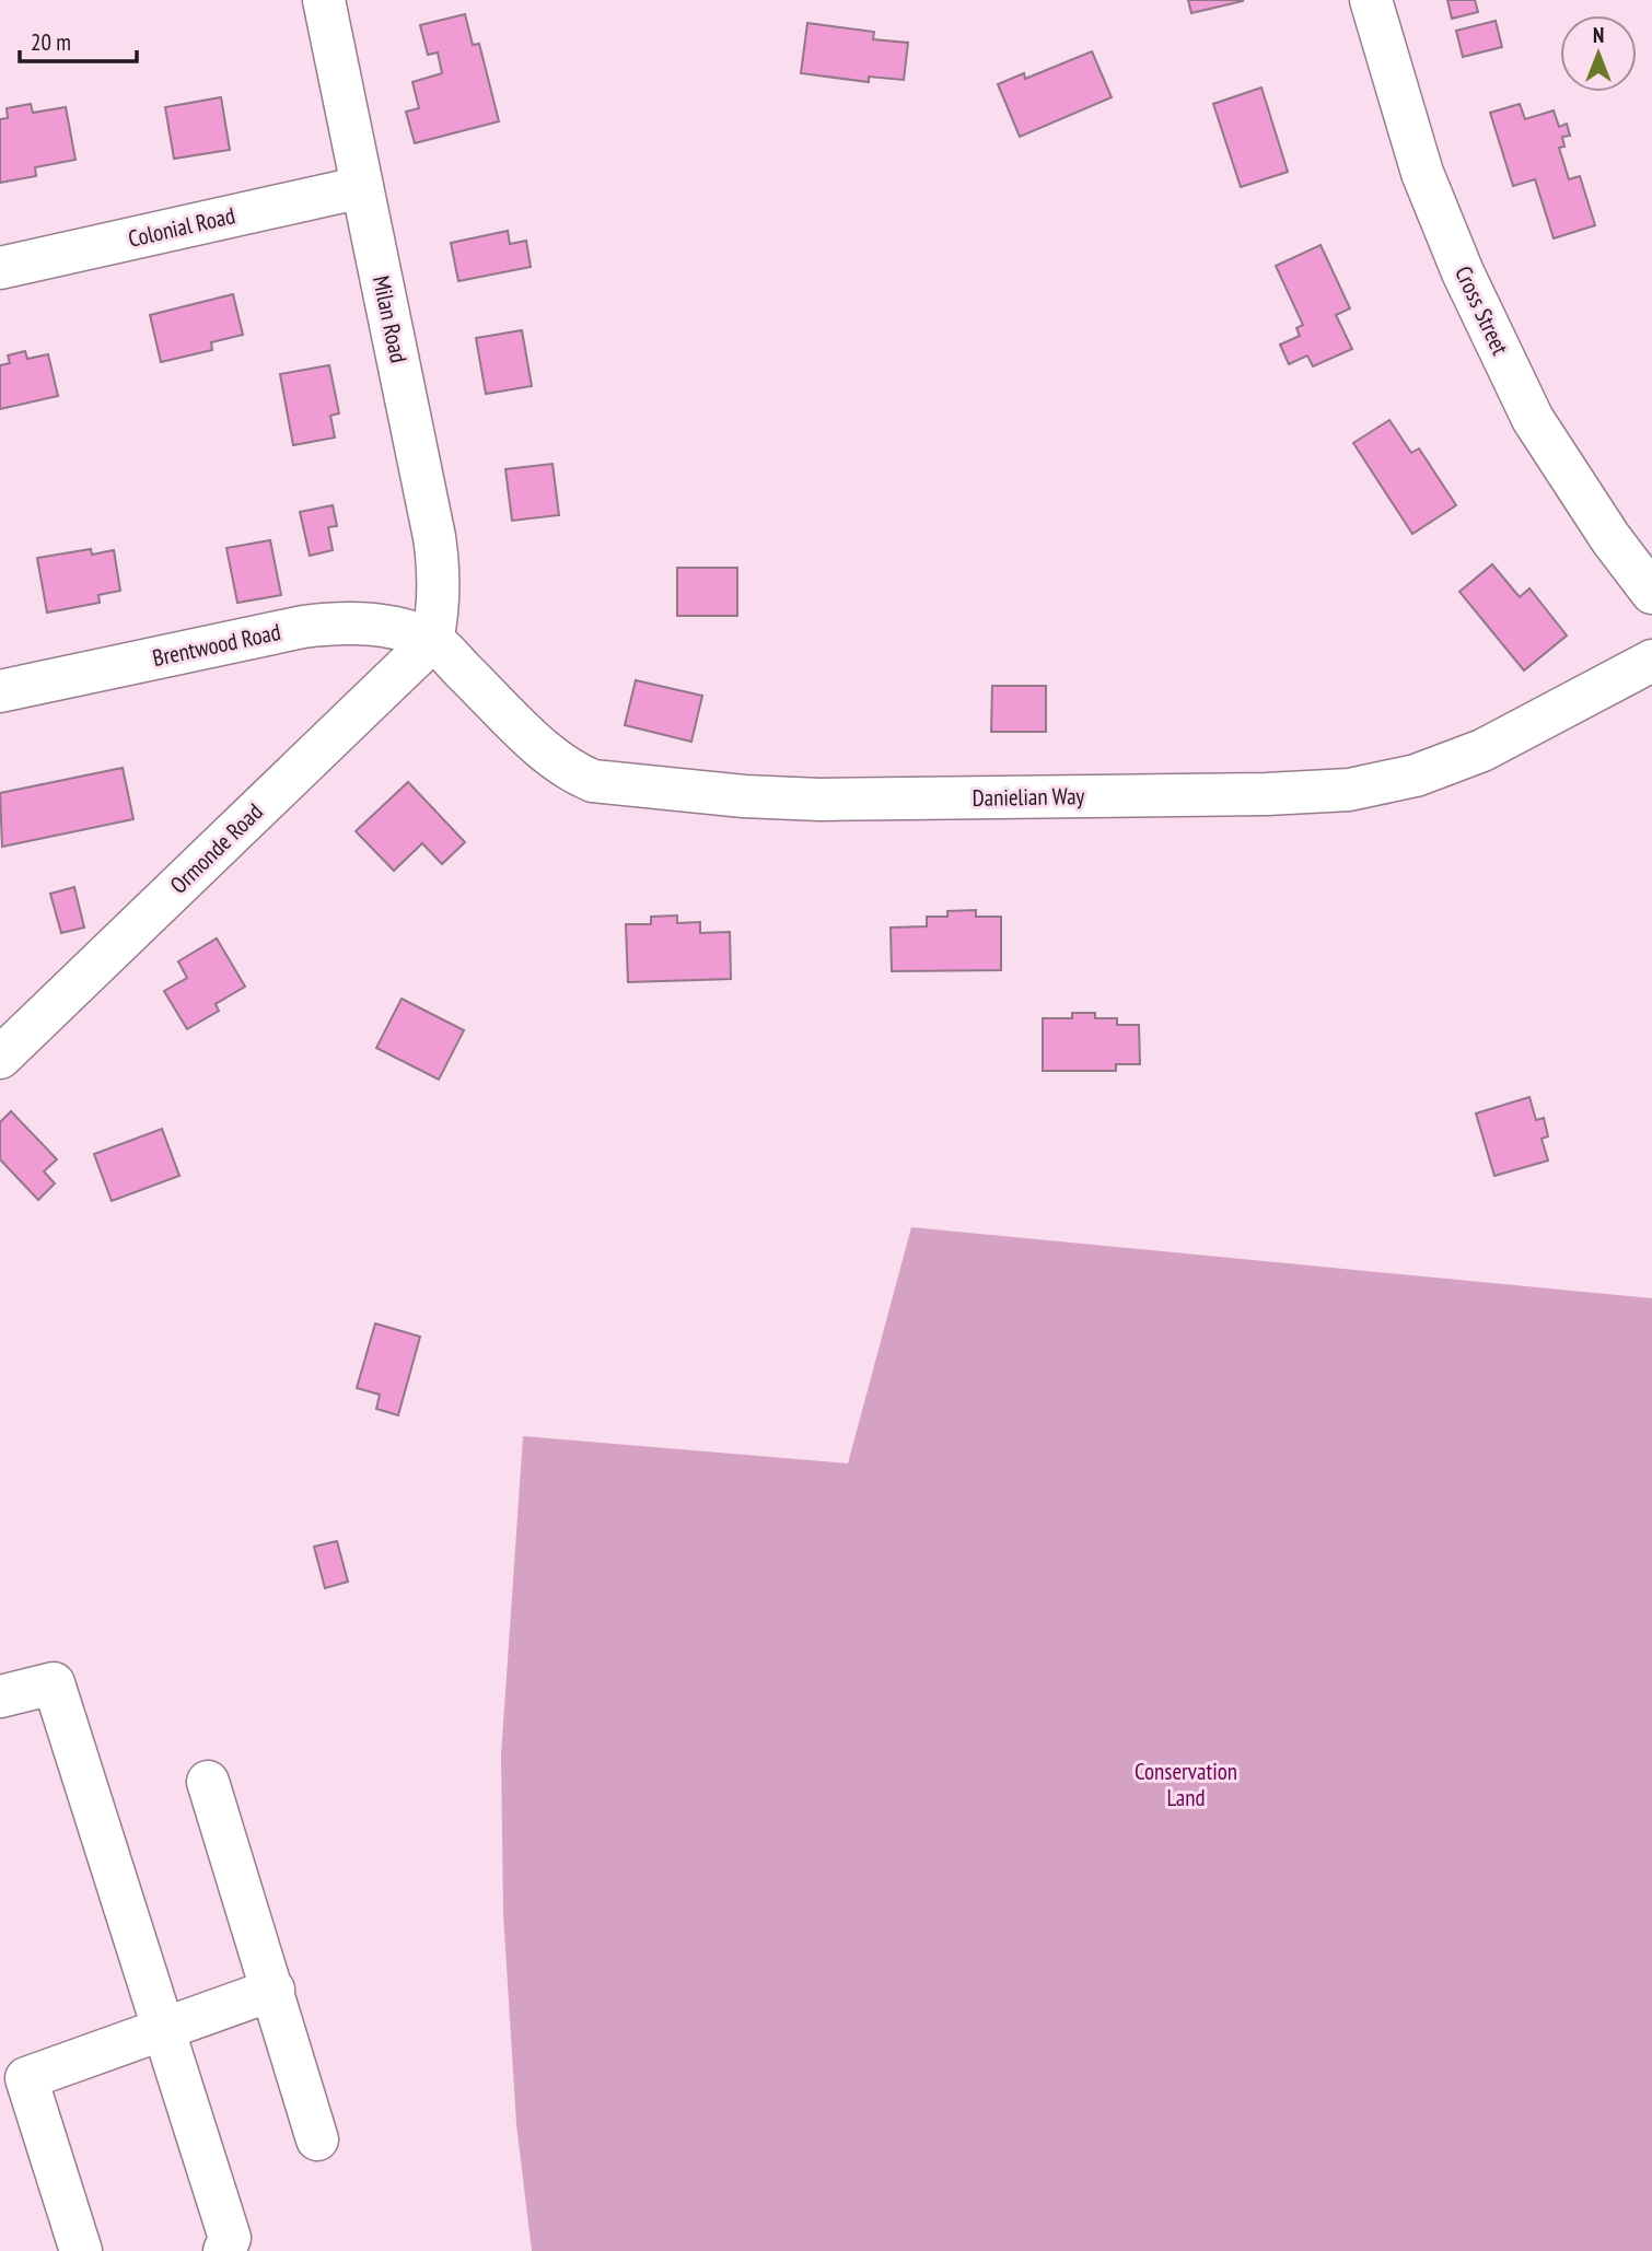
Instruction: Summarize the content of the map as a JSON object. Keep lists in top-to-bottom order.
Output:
{
  "streets": {
    "street": [
      "Colonial Road",
      "Cross Street",
      "Milan Road",
      "Brentwood Road",
      "Danielian Way",
      "Ormonde Road"
    ]
  },
  "crossings": [
    ["Colonial Road", "Milan Road"],
    ["Milan Road", "Brentwood Road"],
    ["Milan Road", "Danielian Way"],
    ["Milan Road", "Ormonde Road"],
    ["Brentwood Road", "Danielian Way"],
    ["Brentwood Road", "Ormonde Road"],
    ["Danielian Way", "Ormonde Road"]
  ],
  "parks": ["Conservation Land"],
  "scale_bar": "20 m",
  "north": "top"
}
